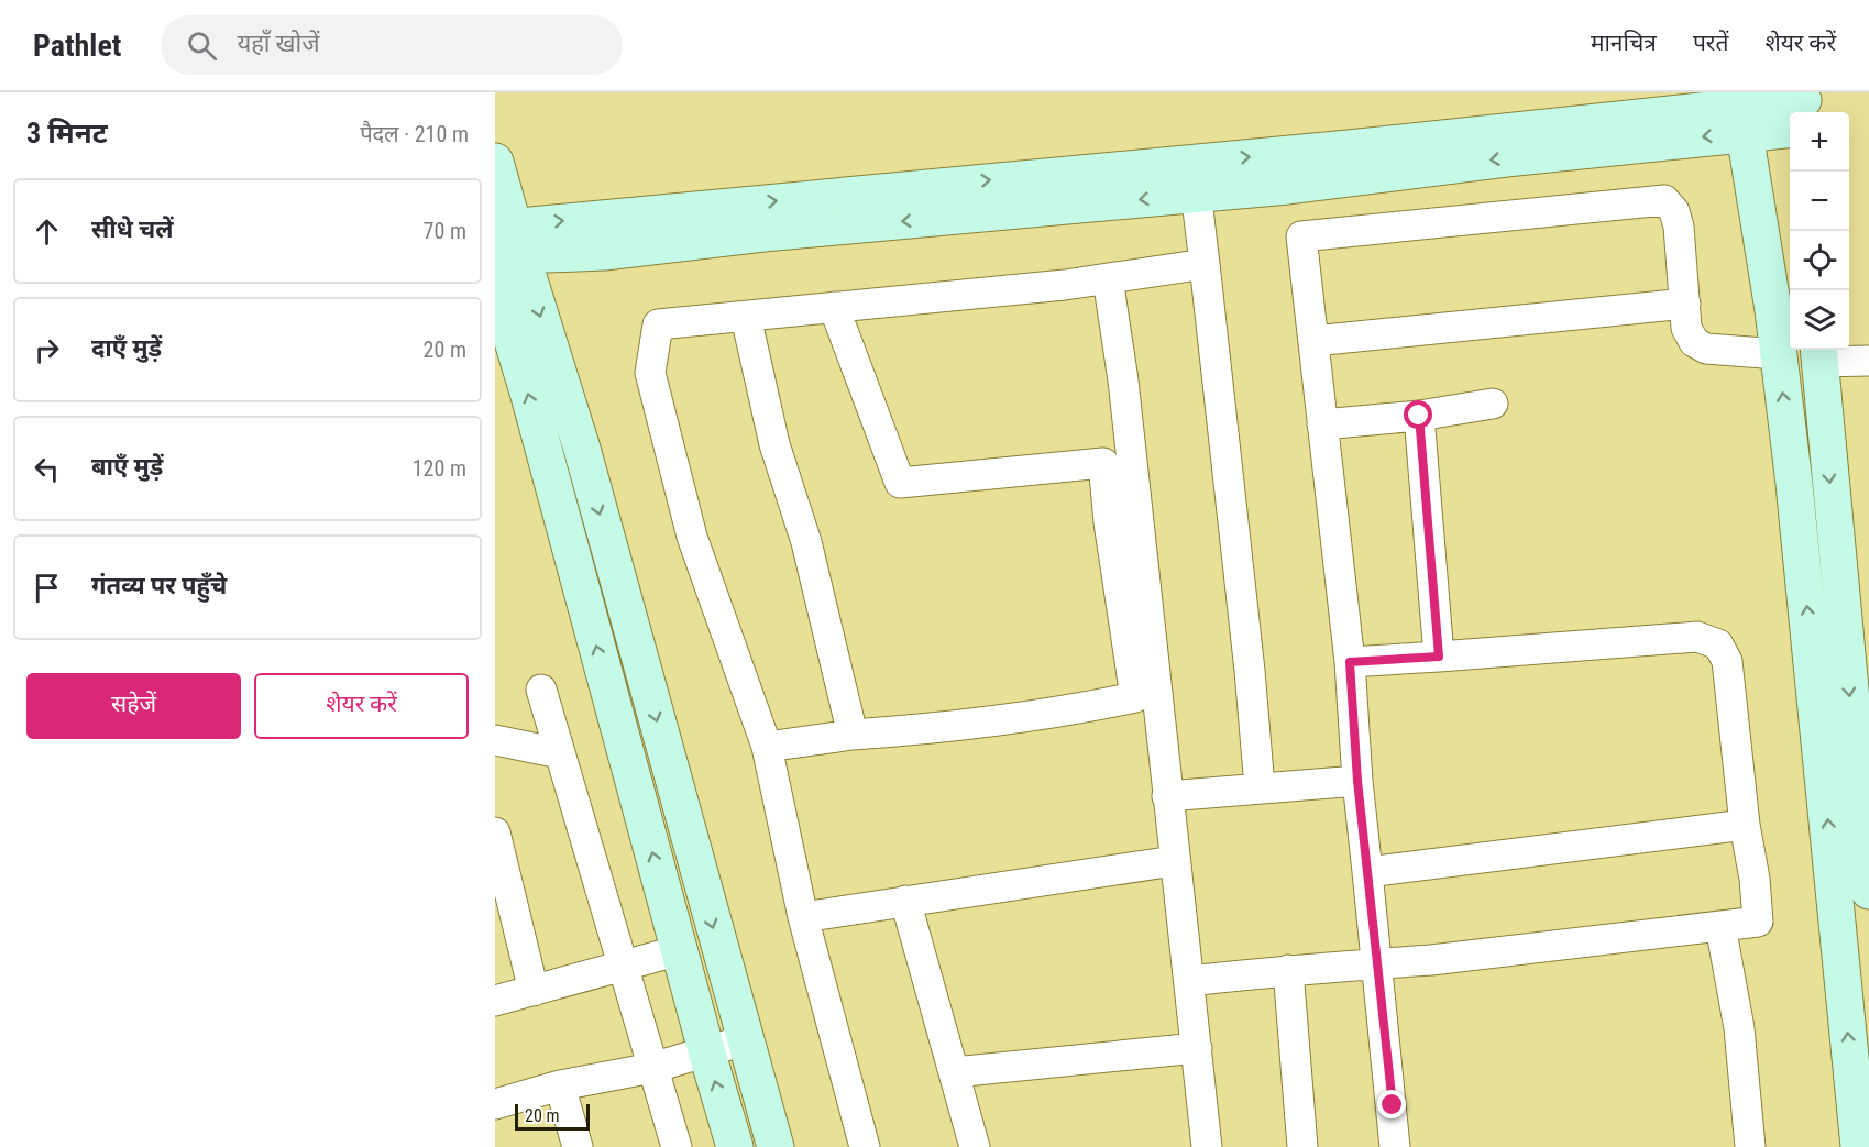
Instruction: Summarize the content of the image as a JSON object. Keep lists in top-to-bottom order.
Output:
{
  "scale_bar": "20 m",
  "page": {
    "header": "Pathlet",
    "search": "यहाँ खोजें",
    "nav": ["मानचित्र", "परतें", "शेयर करें"],
    "heading": ["3 मिनट", "पैदल · 210 m"],
    "map_buttons": ["+", "−"],
    "list": [
      ["सीधे चलें", "70 m"],
      ["दाएँ मुड़ें", "20 m"],
      ["बाएँ मुड़ें", "120 m"],
      "गंतव्य पर पहुँचे"
    ],
    "buttons": ["सहेजें", "शेयर करें"],
    "scale": "20 m"
  }
}
